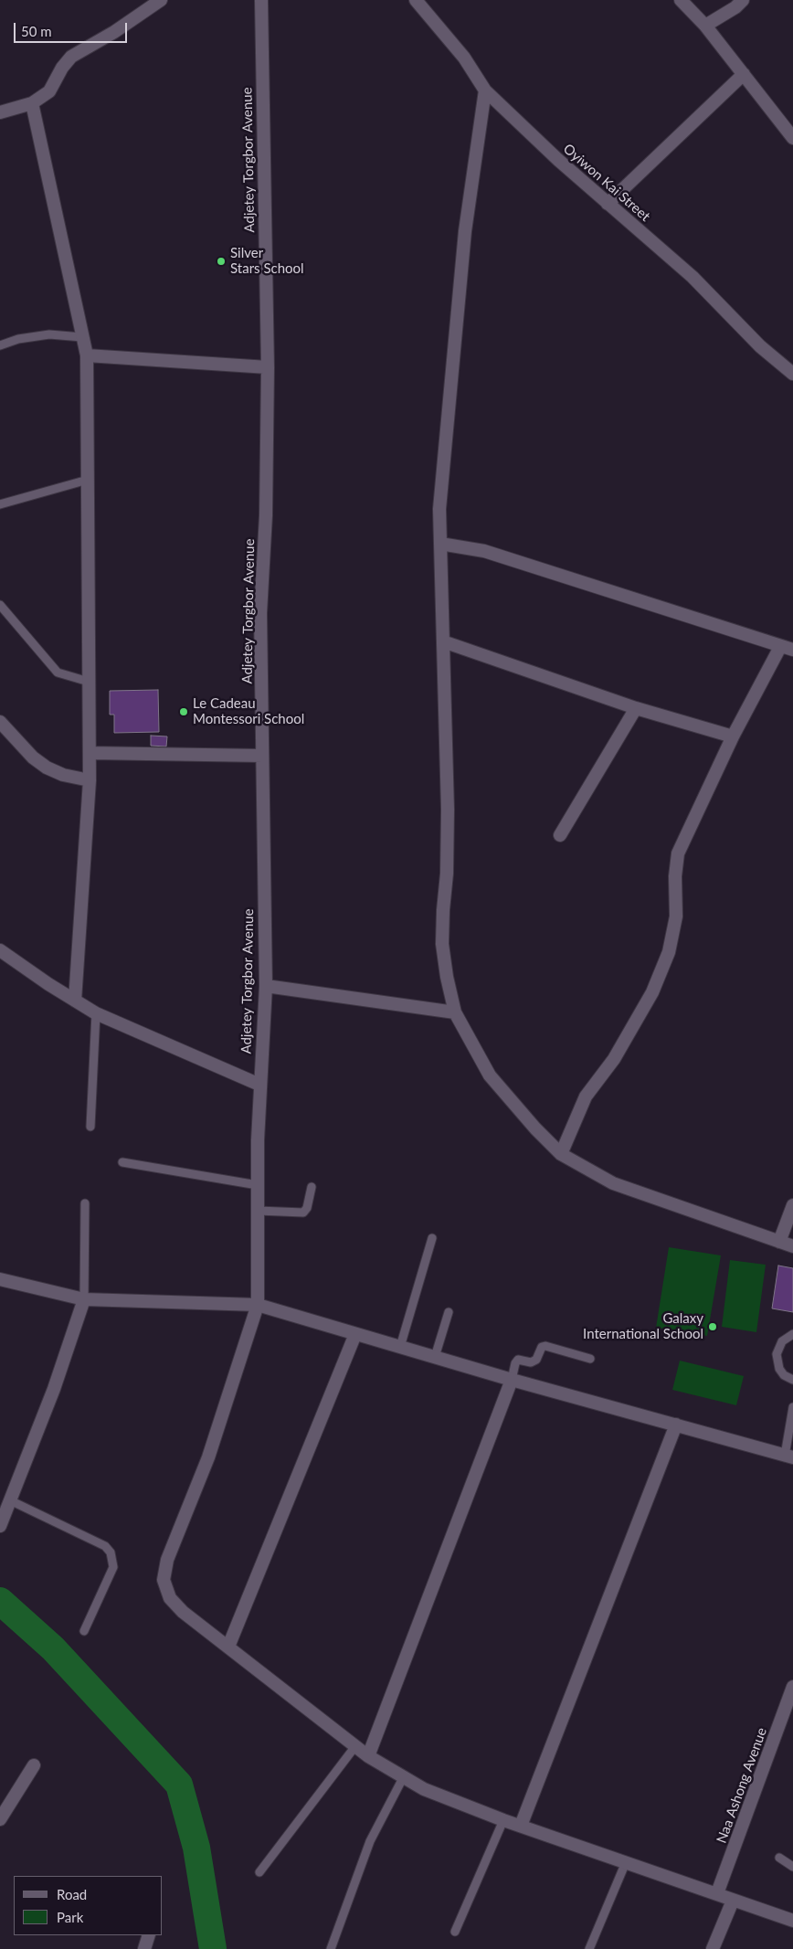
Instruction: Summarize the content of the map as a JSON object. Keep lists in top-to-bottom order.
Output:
{
  "streets": {
    "street": ["Adjetey Torgbor Avenue", "Oyiwon Kai Street", "Naa Ashong Avenue"]
  },
  "crossings": [
    ["Adjetey Torgbor Avenue", "Naa Ashong Avenue"]
  ],
  "places": ["Silver Stars School", "Le Cadeau Montessori School", "Galaxy International School"],
  "legend": ["Road", "Park"],
  "scale_bar": "50 m"
}
